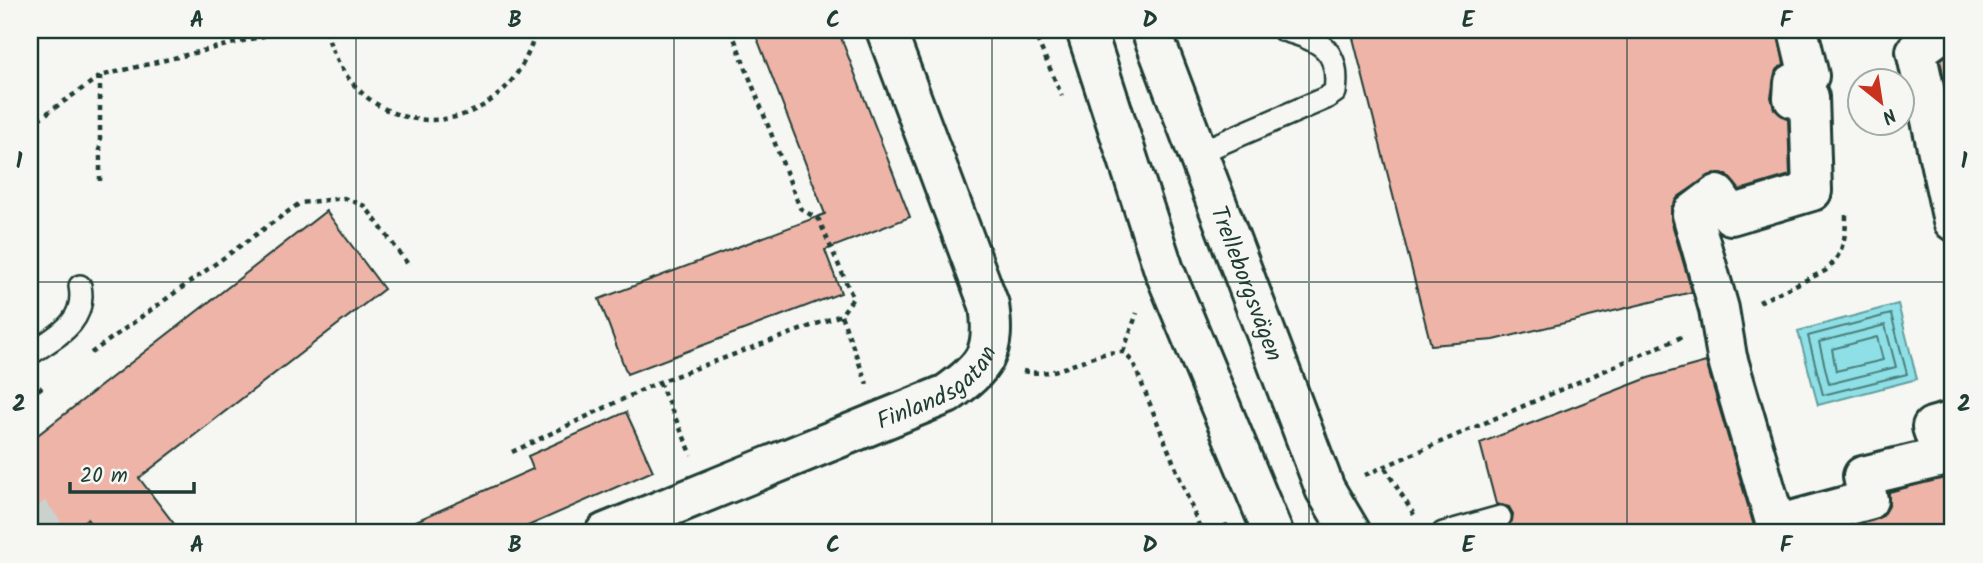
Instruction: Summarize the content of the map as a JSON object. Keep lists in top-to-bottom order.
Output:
{
  "streets": {
    "street": ["Trelleborgsvägen", "Finlandsgatan"]
  },
  "scale_bar": "20 m",
  "north": "bottom right",
  "grid": {
    "columns": [
      "A",
      "B",
      "C",
      "D",
      "E",
      "F"
    ],
    "rows": ["1", "2"]
  }
}
